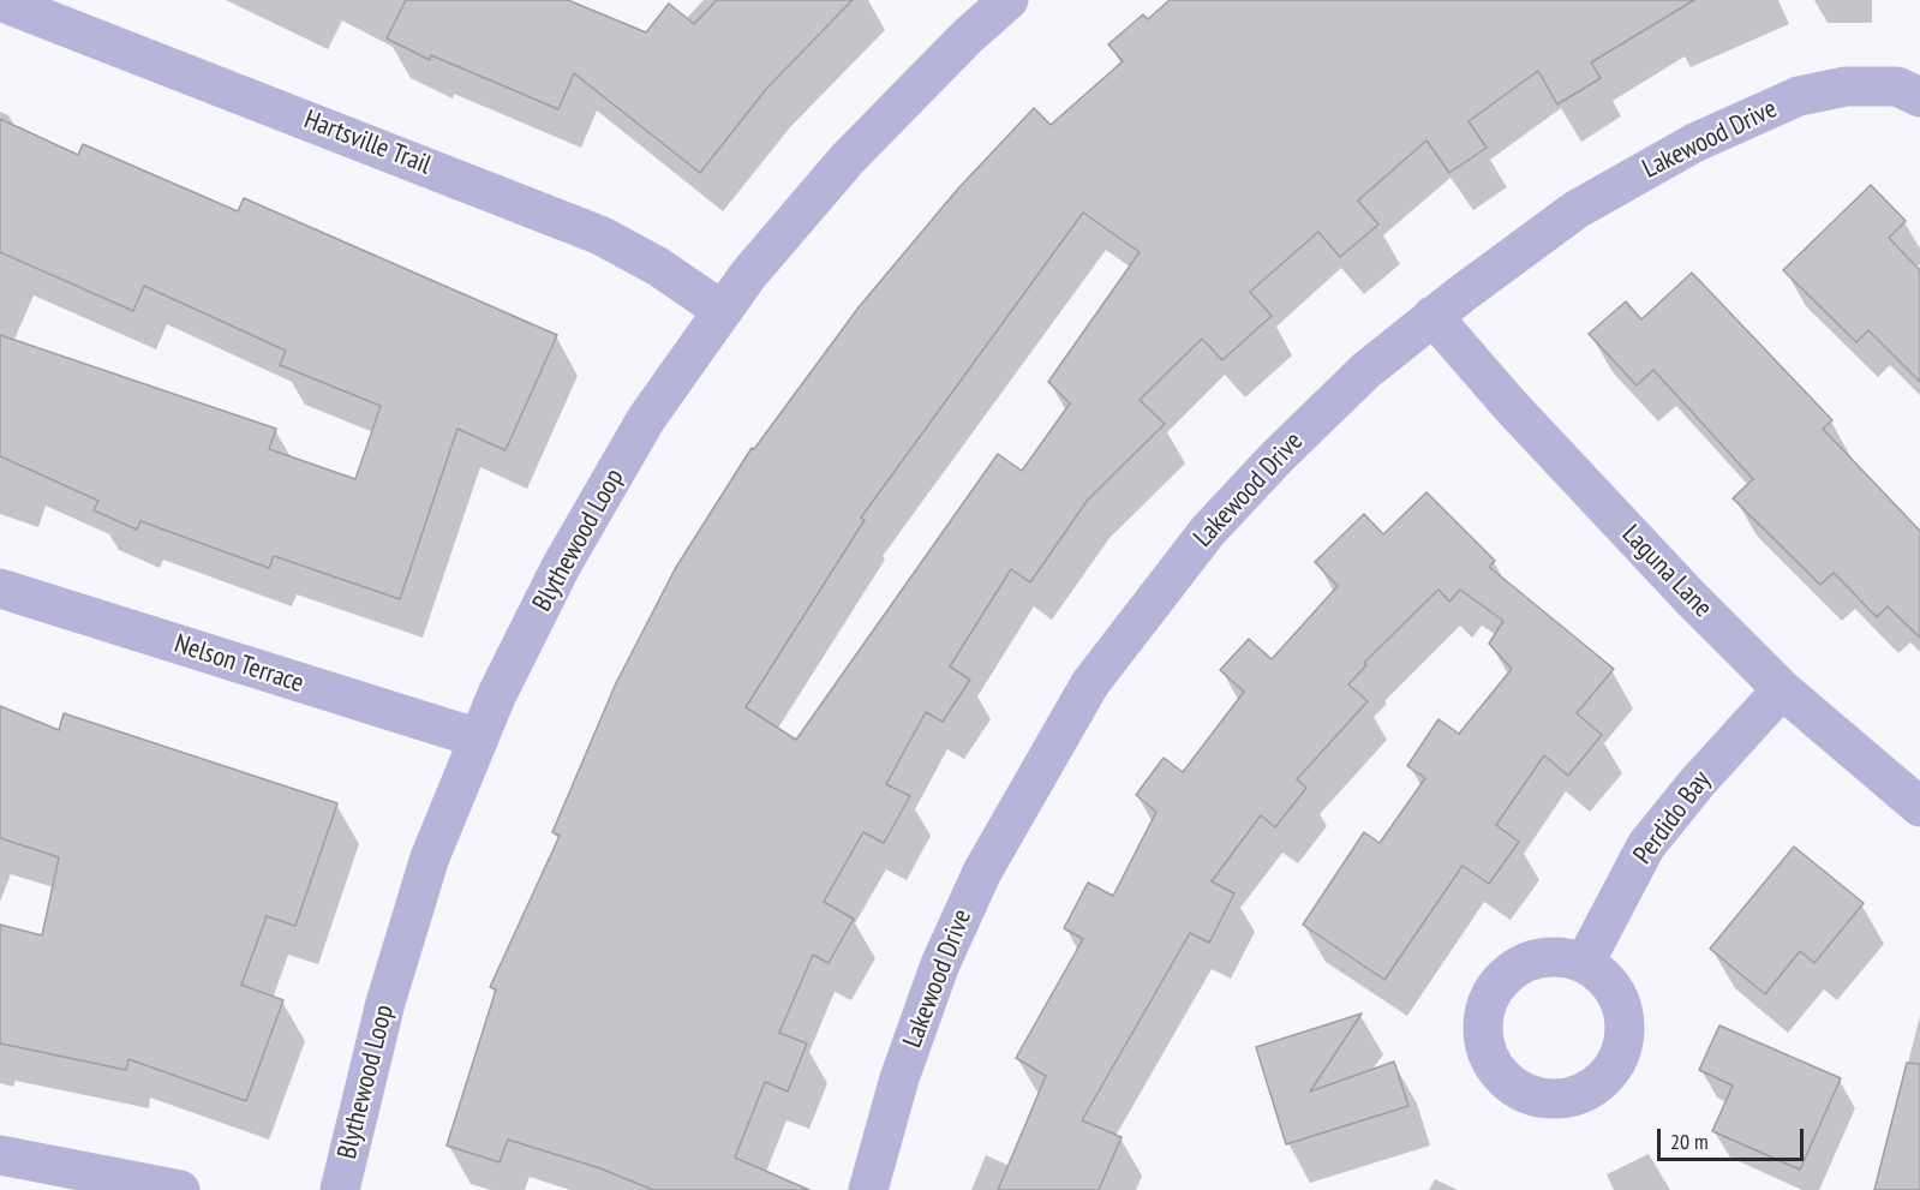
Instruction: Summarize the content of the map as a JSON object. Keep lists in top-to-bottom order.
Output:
{
  "streets": {
    "street": [
      "Lakewood Drive",
      "Hartsville Trail",
      "Blythewood Loop",
      "Laguna Lane",
      "Nelson Terrace",
      "Perdido Bay"
    ]
  },
  "crossings": [
    ["Lakewood Drive", "Laguna Lane"],
    ["Hartsville Trail", "Blythewood Loop"],
    ["Blythewood Loop", "Nelson Terrace"],
    ["Laguna Lane", "Perdido Bay"]
  ],
  "scale_bar": "20 m"
}
